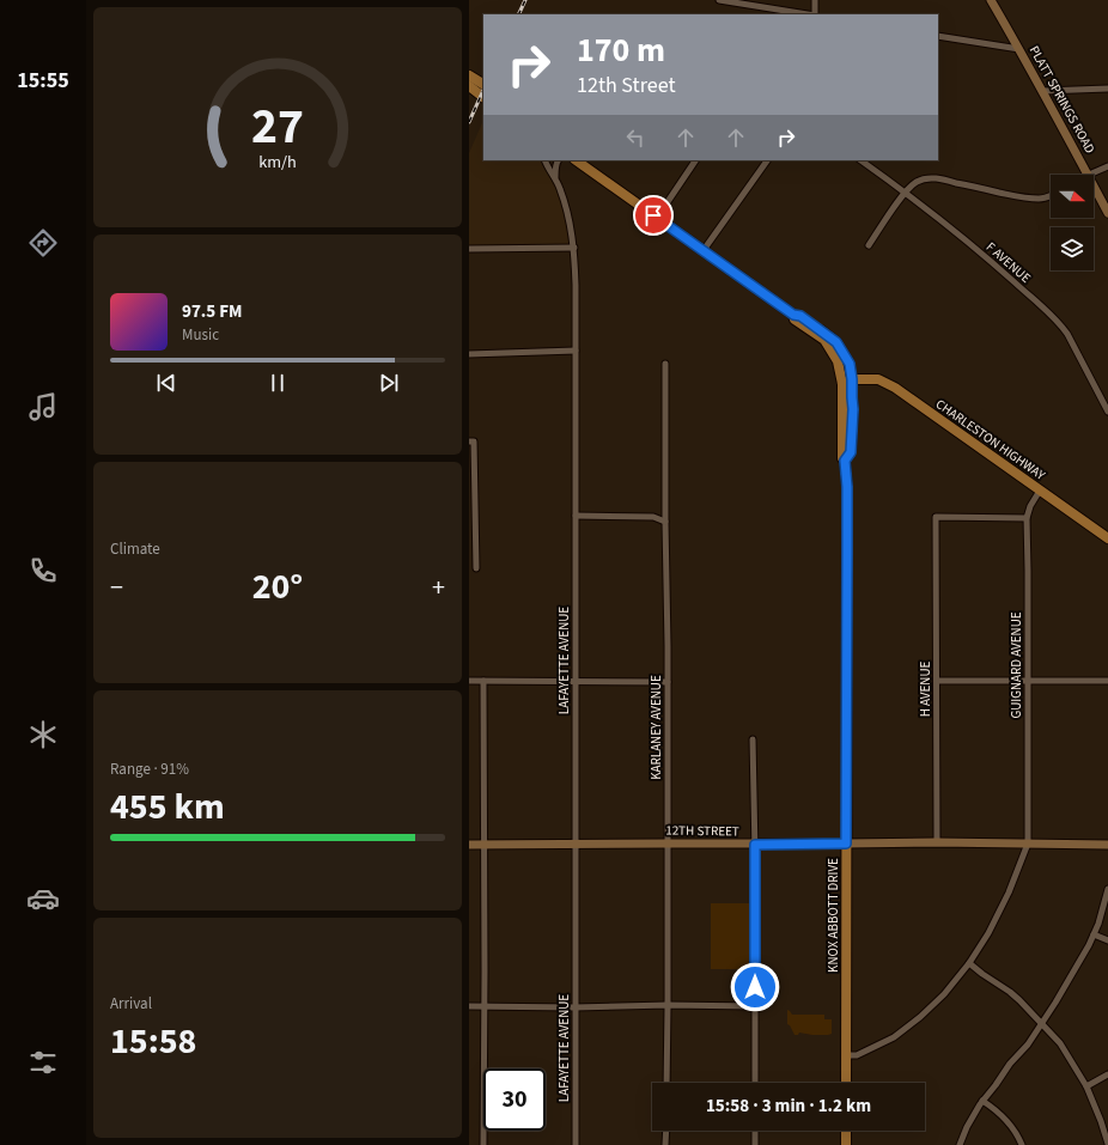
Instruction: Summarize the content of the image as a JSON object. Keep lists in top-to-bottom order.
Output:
{
  "streets": {
    "main road": [
      "PLATT SPRINGS ROAD",
      "CHARLESTON HIGHWAY",
      "12TH STREET",
      "KNOX ABBOTT DRIVE"
    ],
    "street": [
      "F AVENUE",
      "LAFAYETTE AVENUE",
      "GUIGNARD AVENUE",
      "H AVENUE",
      "KARLANEY AVENUE"
    ]
  },
  "crossings": [
    ["CHARLESTON HIGHWAY", "GUIGNARD AVENUE"],
    ["LAFAYETTE AVENUE", "12TH STREET"],
    ["GUIGNARD AVENUE", "H AVENUE"],
    ["GUIGNARD AVENUE", "12TH STREET"],
    ["H AVENUE", "12TH STREET"],
    ["KARLANEY AVENUE", "12TH STREET"],
    ["12TH STREET", "KNOX ABBOTT DRIVE"]
  ],
  "north": "right",
  "page": {
    "tabs": "15:55",
    "turn": ["170 m", "12th Street"],
    "song": ["97.5 FM", "Music"],
    "tile": [
      "Climate",
      ["Range · 91%", "455 km"],
      ["Arrival", "15:58"]
    ],
    "heat": ["−", "20°", "+"],
    "limit": "30",
    "trip": "15:58 · 3 min · 1.2 km",
    "gauge": ["27", "km/h"]
  }
}
